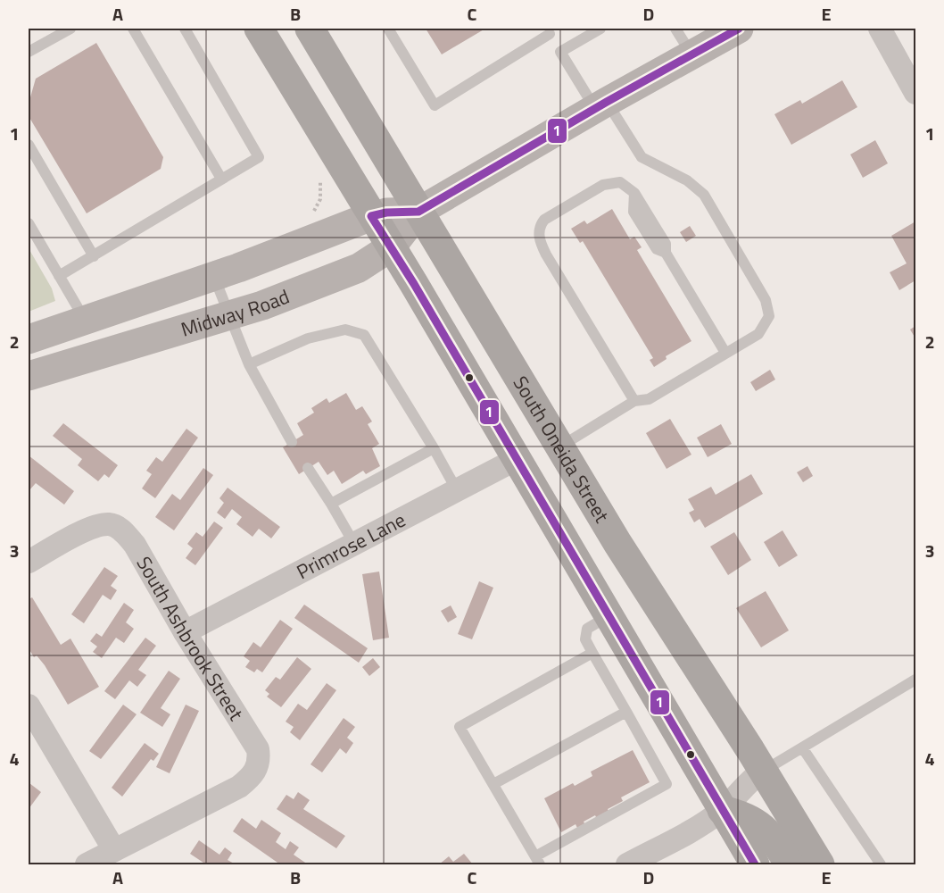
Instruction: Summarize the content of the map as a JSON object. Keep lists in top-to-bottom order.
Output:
{
  "streets": {
    "highway": ["South Oneida Street"],
    "main road": ["Midway Road"],
    "street": ["Primrose Lane", "South Ashbrook Street"]
  },
  "crossings": [
    ["Midway Road", "South Oneida Street"],
    ["South Oneida Street", "Primrose Lane"],
    ["Primrose Lane", "South Ashbrook Street"]
  ],
  "lines": ["transit line 1"],
  "grid": {
    "columns": [
      "A",
      "B",
      "C",
      "D",
      "E"
    ],
    "rows": [
      "1",
      "2",
      "3",
      "4"
    ]
  }
}
